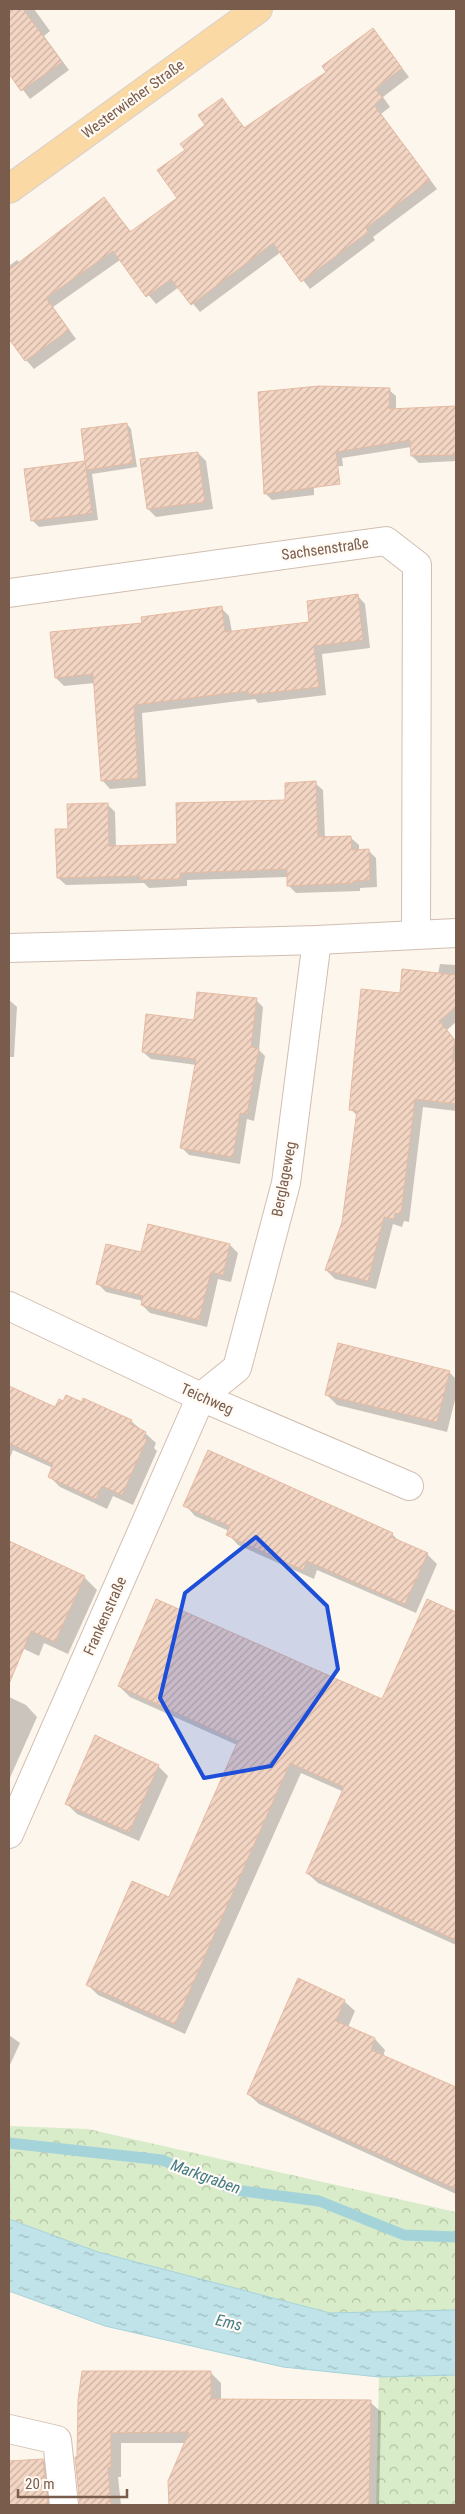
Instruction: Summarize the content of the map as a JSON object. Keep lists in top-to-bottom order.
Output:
{
  "streets": {
    "main road": ["Westerwieher Straße"],
    "street": [
      "Sachsenstraße",
      "Berglageweg",
      "Teichweg",
      "Frankenstraße"
    ]
  },
  "crossings": [
    ["Berglageweg", "Teichweg"],
    ["Berglageweg", "Frankenstraße"],
    ["Teichweg", "Frankenstraße"]
  ],
  "water": ["Markgraben", "Ems"],
  "scale_bar": "20 m"
}
